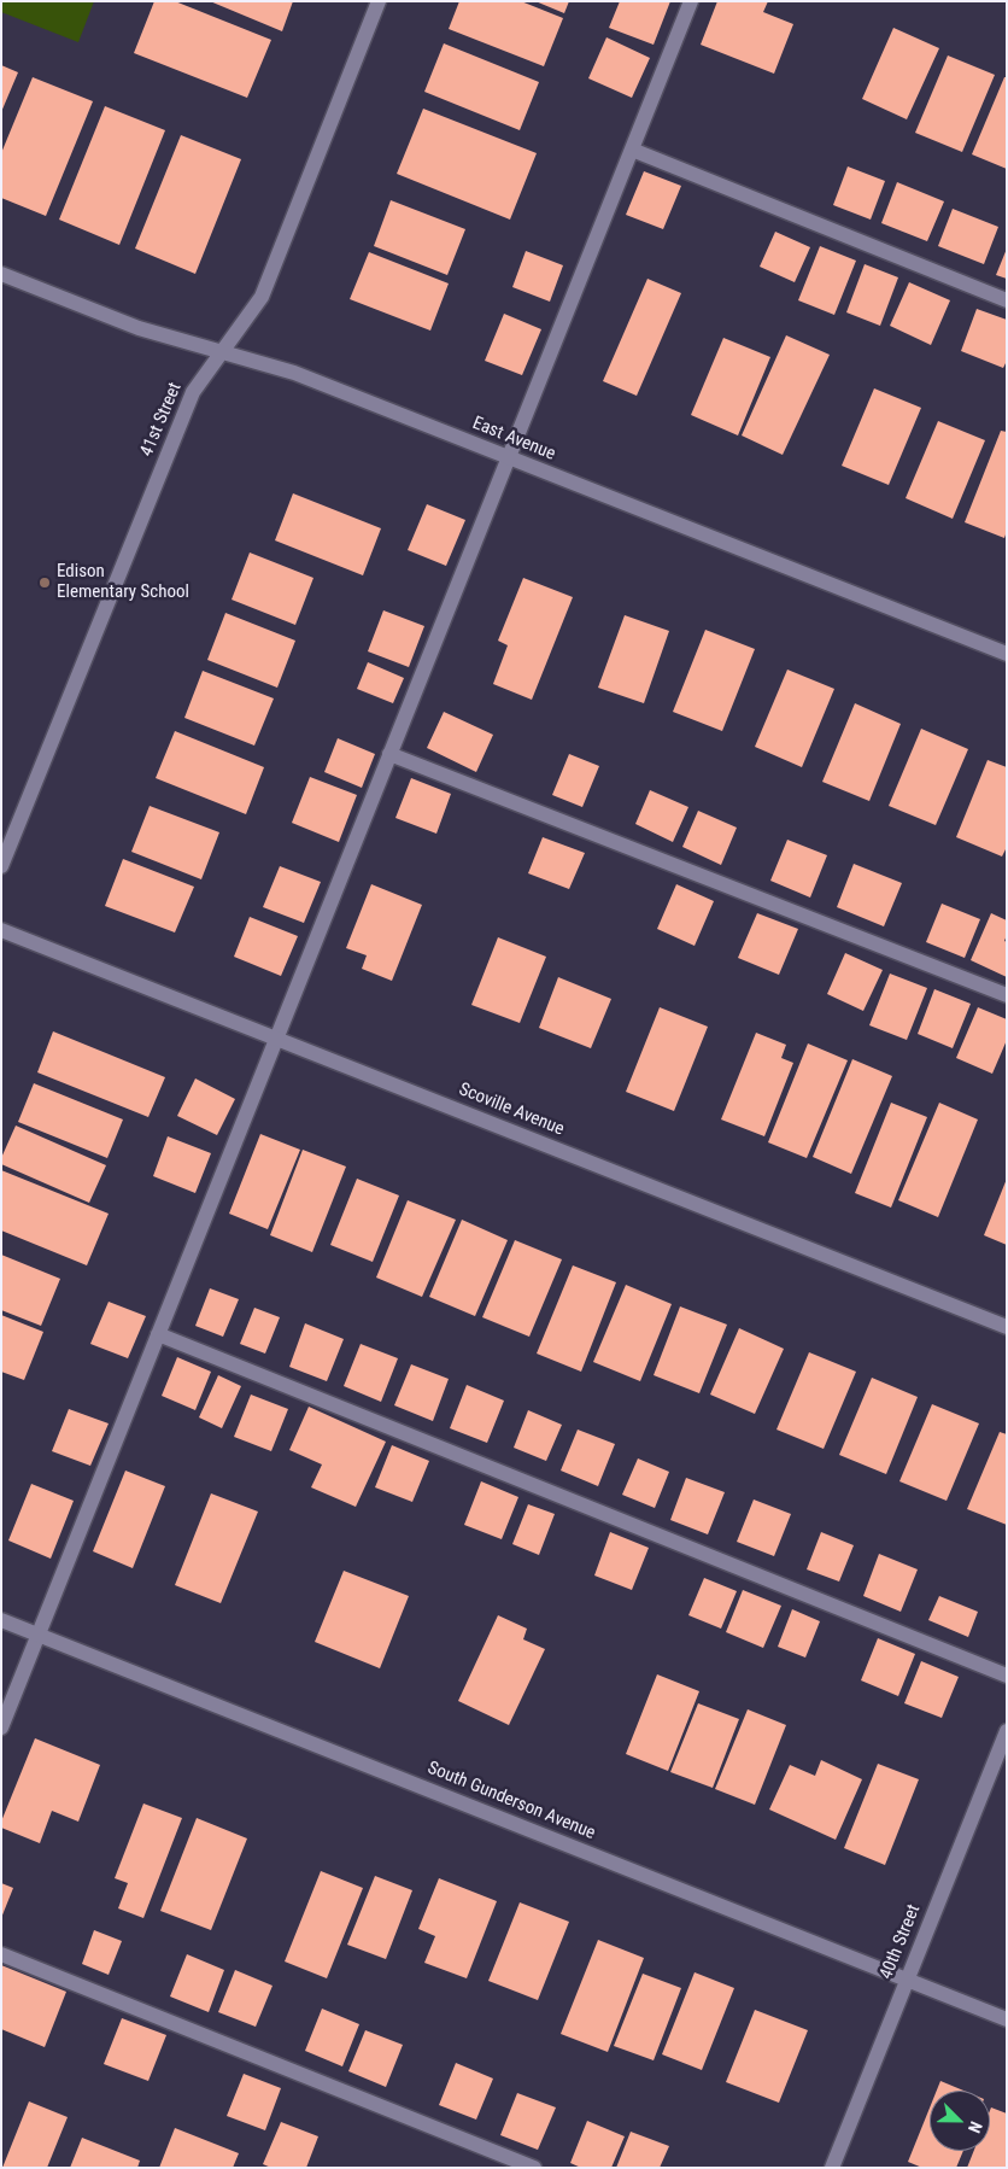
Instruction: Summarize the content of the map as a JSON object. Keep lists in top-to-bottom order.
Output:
{
  "streets": {
    "street": [
      "41st Street",
      "East Avenue",
      "Scoville Avenue",
      "South Gunderson Avenue",
      "40th Street"
    ]
  },
  "crossings": [
    ["41st Street", "East Avenue"],
    ["South Gunderson Avenue", "40th Street"]
  ],
  "places": ["Edison Elementary School"],
  "north": "bottom right"
}
